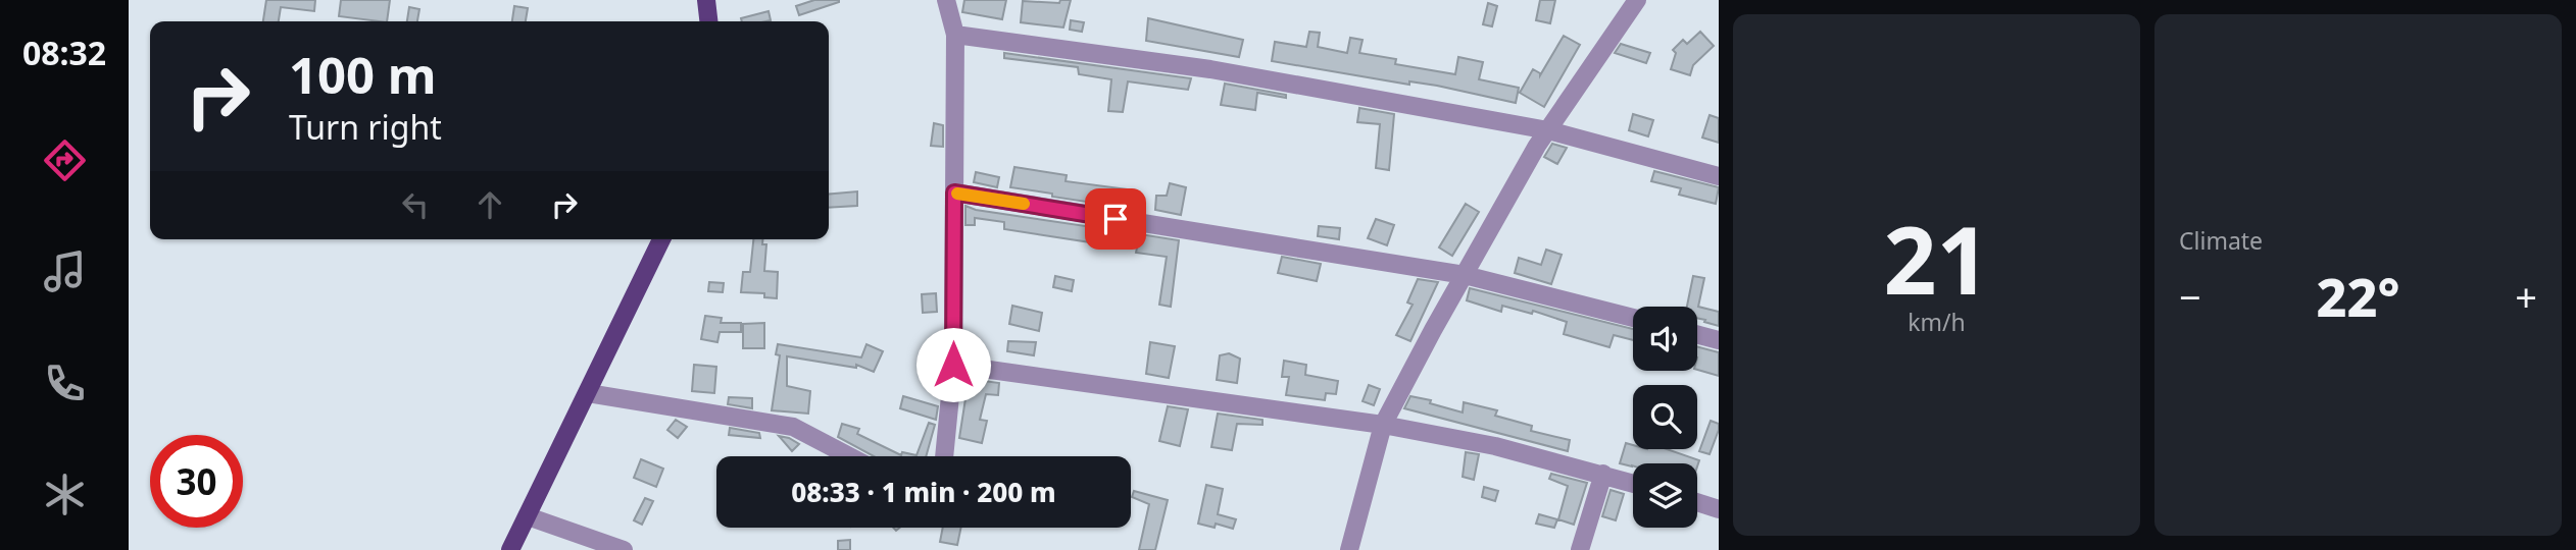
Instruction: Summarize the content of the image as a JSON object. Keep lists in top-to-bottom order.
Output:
{
  "page": {
    "tabs": "08:32",
    "tile": [
      ["21", "km/h"],
      "Climate"
    ],
    "turn": ["100 m", "Turn right"],
    "heat": ["−", "22°", "+"],
    "limit": "30",
    "trip": "08:33 · 1 min · 200 m"
  }
}
